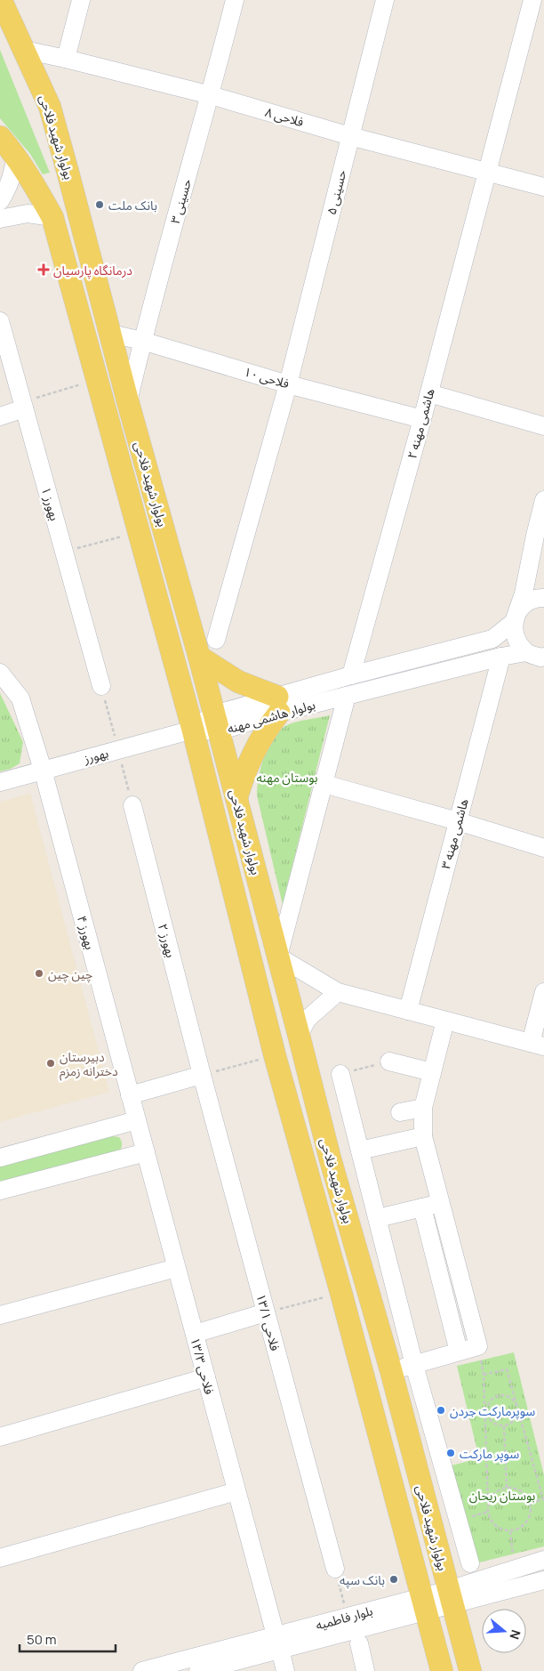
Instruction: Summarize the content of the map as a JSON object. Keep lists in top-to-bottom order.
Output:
{
  "streets": {
    "main road": ["بولوار شهید فلاحی"],
    "street": [
      "فلاحی ۸",
      "حسینی ۵",
      "حسینی ۳",
      "فلاحی ۱۰",
      "هاشمی مهنه ۲",
      "بهورز ۱",
      "بولوار هاشمی مهنه",
      "بهورز",
      "هاشمی مهنه ۳",
      "بهورز ۴",
      "بهورز ۲",
      "فلاحی ۱۳/۱",
      "فلاحی ۱۳/۳",
      "بلوار فاطمیه"
    ]
  },
  "crossings": [
    ["فلاحی ۸", "بولوار شهید فلاحی"],
    ["فلاحی ۸", "حسینی ۵"],
    ["فلاحی ۸", "حسینی ۳"],
    ["فلاحی ۸", "هاشمی مهنه ۲"],
    ["بولوار شهید فلاحی", "حسینی ۳"],
    ["بولوار شهید فلاحی", "فلاحی ۱۰"],
    ["بولوار شهید فلاحی", "بولوار هاشمی مهنه"],
    ["بولوار شهید فلاحی", "بهورز"],
    ["بولوار شهید فلاحی", "بلوار فاطمیه"],
    ["حسینی ۵", "فلاحی ۱۰"],
    ["حسینی ۳", "فلاحی ۱۰"],
    ["فلاحی ۱۰", "هاشمی مهنه ۲"],
    ["هاشمی مهنه ۲", "بولوار هاشمی مهنه"],
    ["بولوار هاشمی مهنه", "بهورز"],
    ["بولوار هاشمی مهنه", "هاشمی مهنه ۳"],
    ["بهورز", "بهورز ۴"],
    ["بهورز ۴", "فلاحی ۱۳/۳"],
    ["بهورز ۲", "فلاحی ۱۳/۱"],
    ["فلاحی ۱۳/۳", "بلوار فاطمیه"]
  ],
  "parks": ["بوستان مهنه", "بوستان ریحان"],
  "places": {
    "other": [
      "بانک ملت",
      "چین چین",
      "دبیرستان دخترانه زمزم",
      "سوپرمارکت جردن",
      "سوپر مارکت",
      "بانک سپه"
    ],
    "health": ["درمانگاه پارسیان"]
  },
  "scale_bar": "50 m",
  "north": "right"
}
